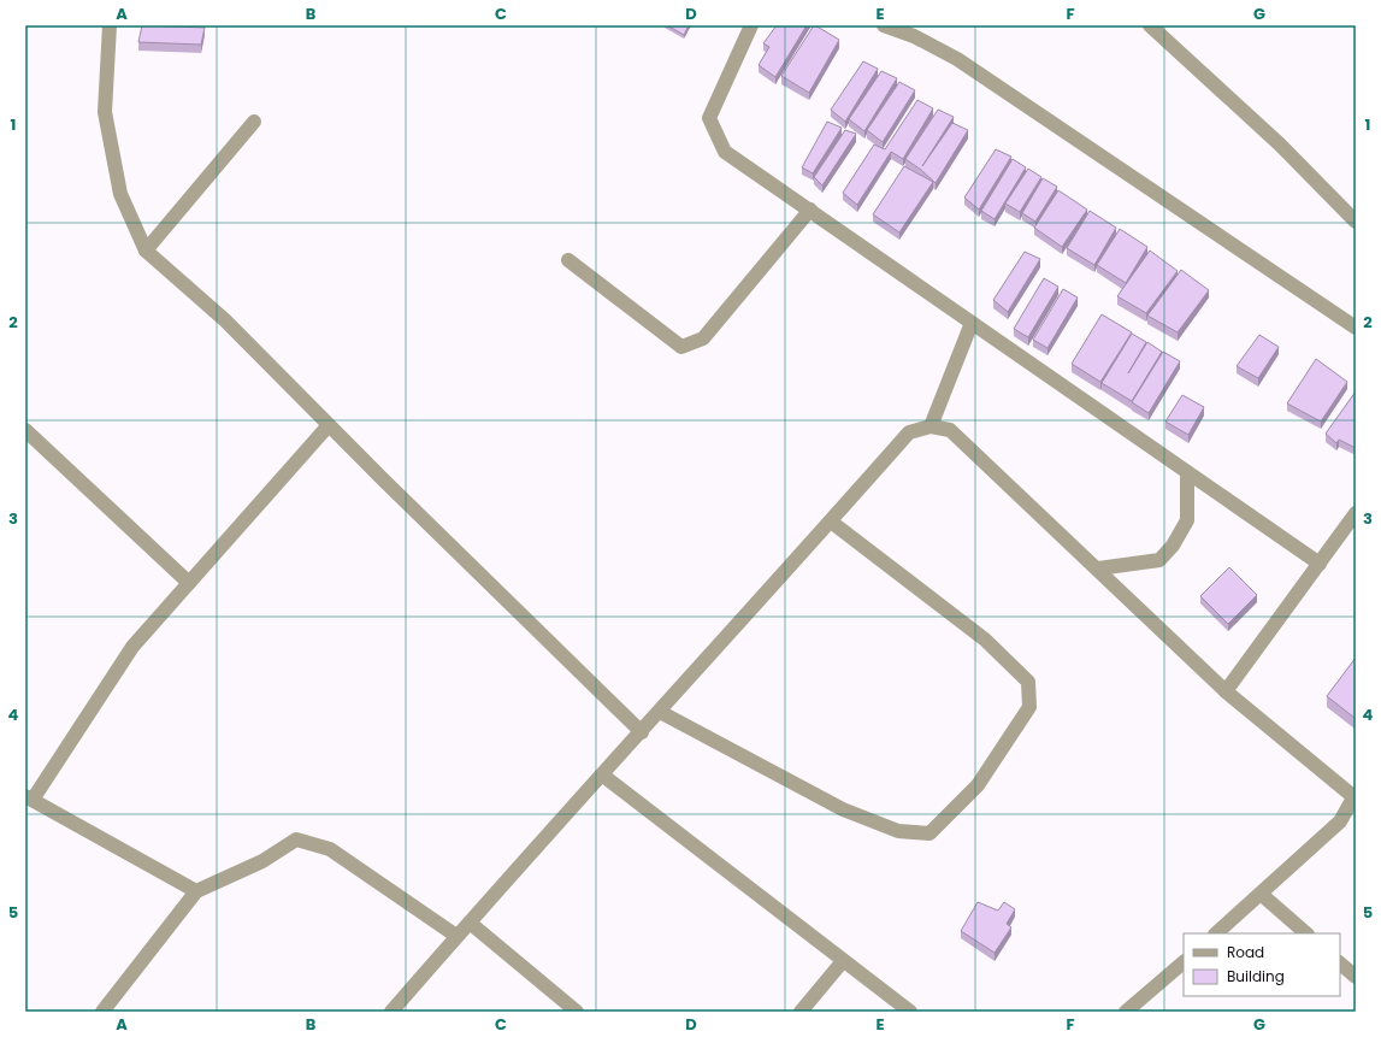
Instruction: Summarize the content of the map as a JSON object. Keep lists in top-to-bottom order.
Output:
{
  "legend": ["Road", "Building"],
  "grid": {
    "columns": [
      "A",
      "B",
      "C",
      "D",
      "E",
      "F",
      "G"
    ],
    "rows": [
      "1",
      "2",
      "3",
      "4",
      "5"
    ]
  }
}
